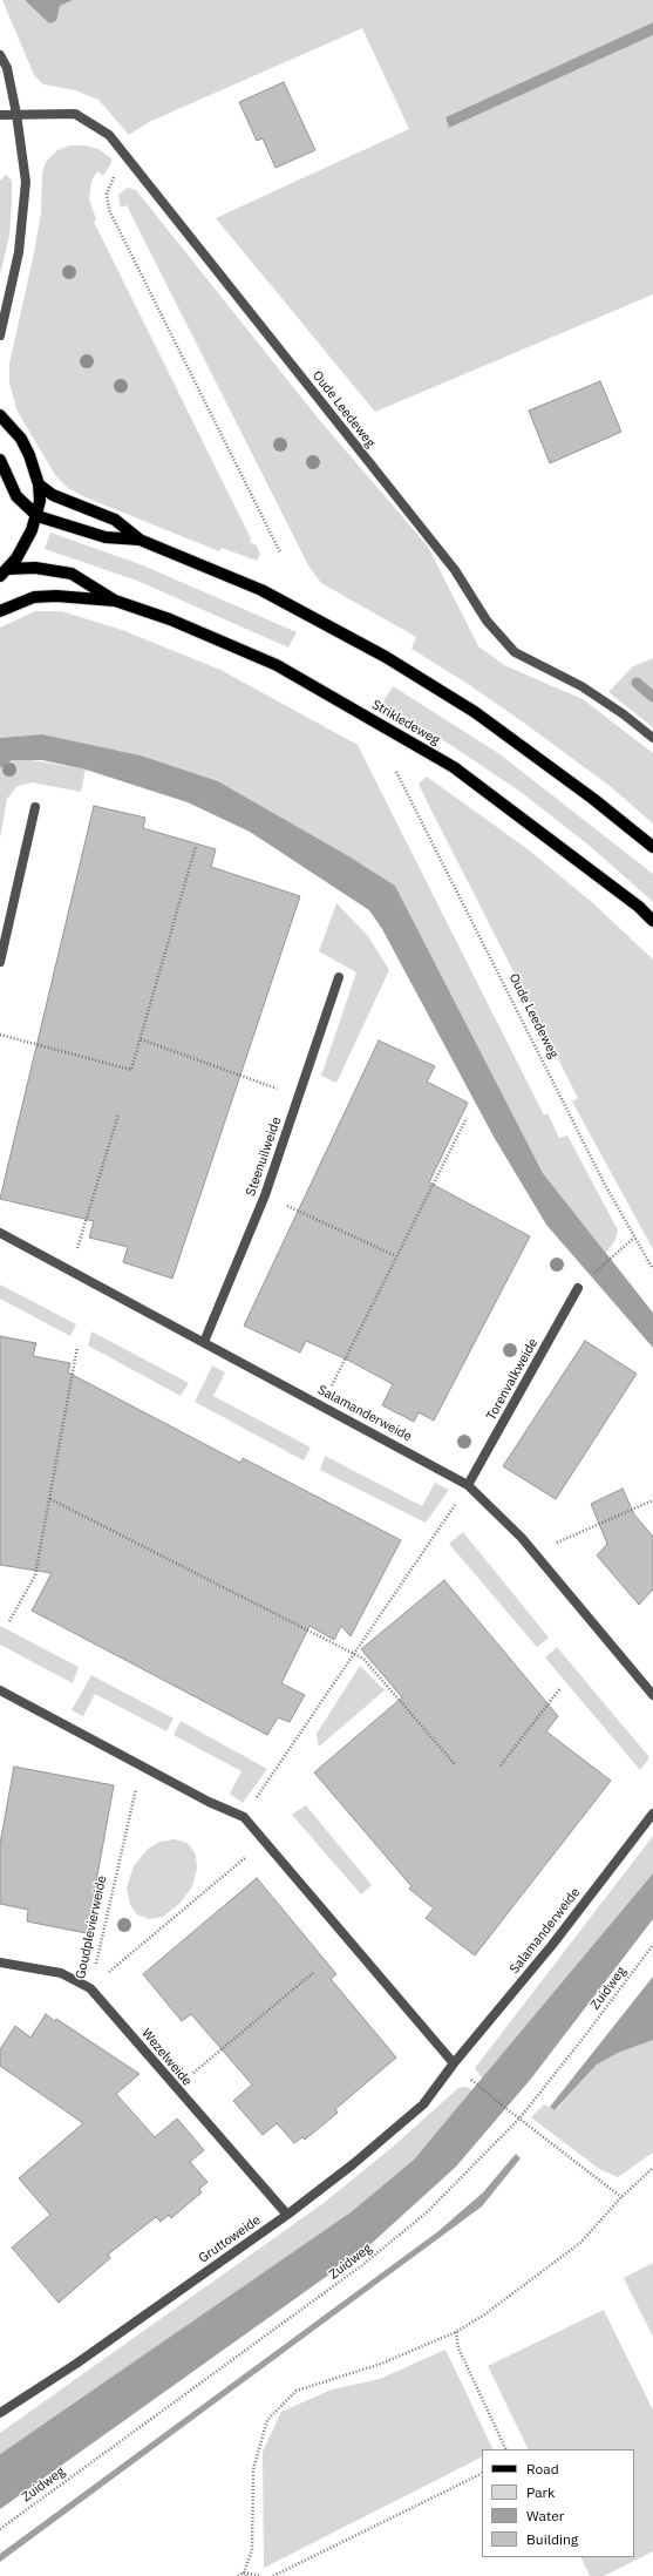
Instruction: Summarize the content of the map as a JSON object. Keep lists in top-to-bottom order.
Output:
{
  "streets": {
    "main road": ["Strikledeweg"],
    "street": [
      "Oude Leedeweg",
      "Steenuilweide",
      "Torenvalkweide",
      "Salamanderweide",
      "Wezelweide",
      "Gruttoweide"
    ],
    "path": ["Goudplevierweide", "Zuidweg"]
  },
  "crossings": [
    ["Steenuilweide", "Salamanderweide"],
    ["Torenvalkweide", "Salamanderweide"],
    ["Salamanderweide", "Gruttoweide"],
    ["Goudplevierweide", "Wezelweide"],
    ["Wezelweide", "Gruttoweide"]
  ],
  "legend": [
    "Road",
    "Park",
    "Water",
    "Building"
  ]
}
